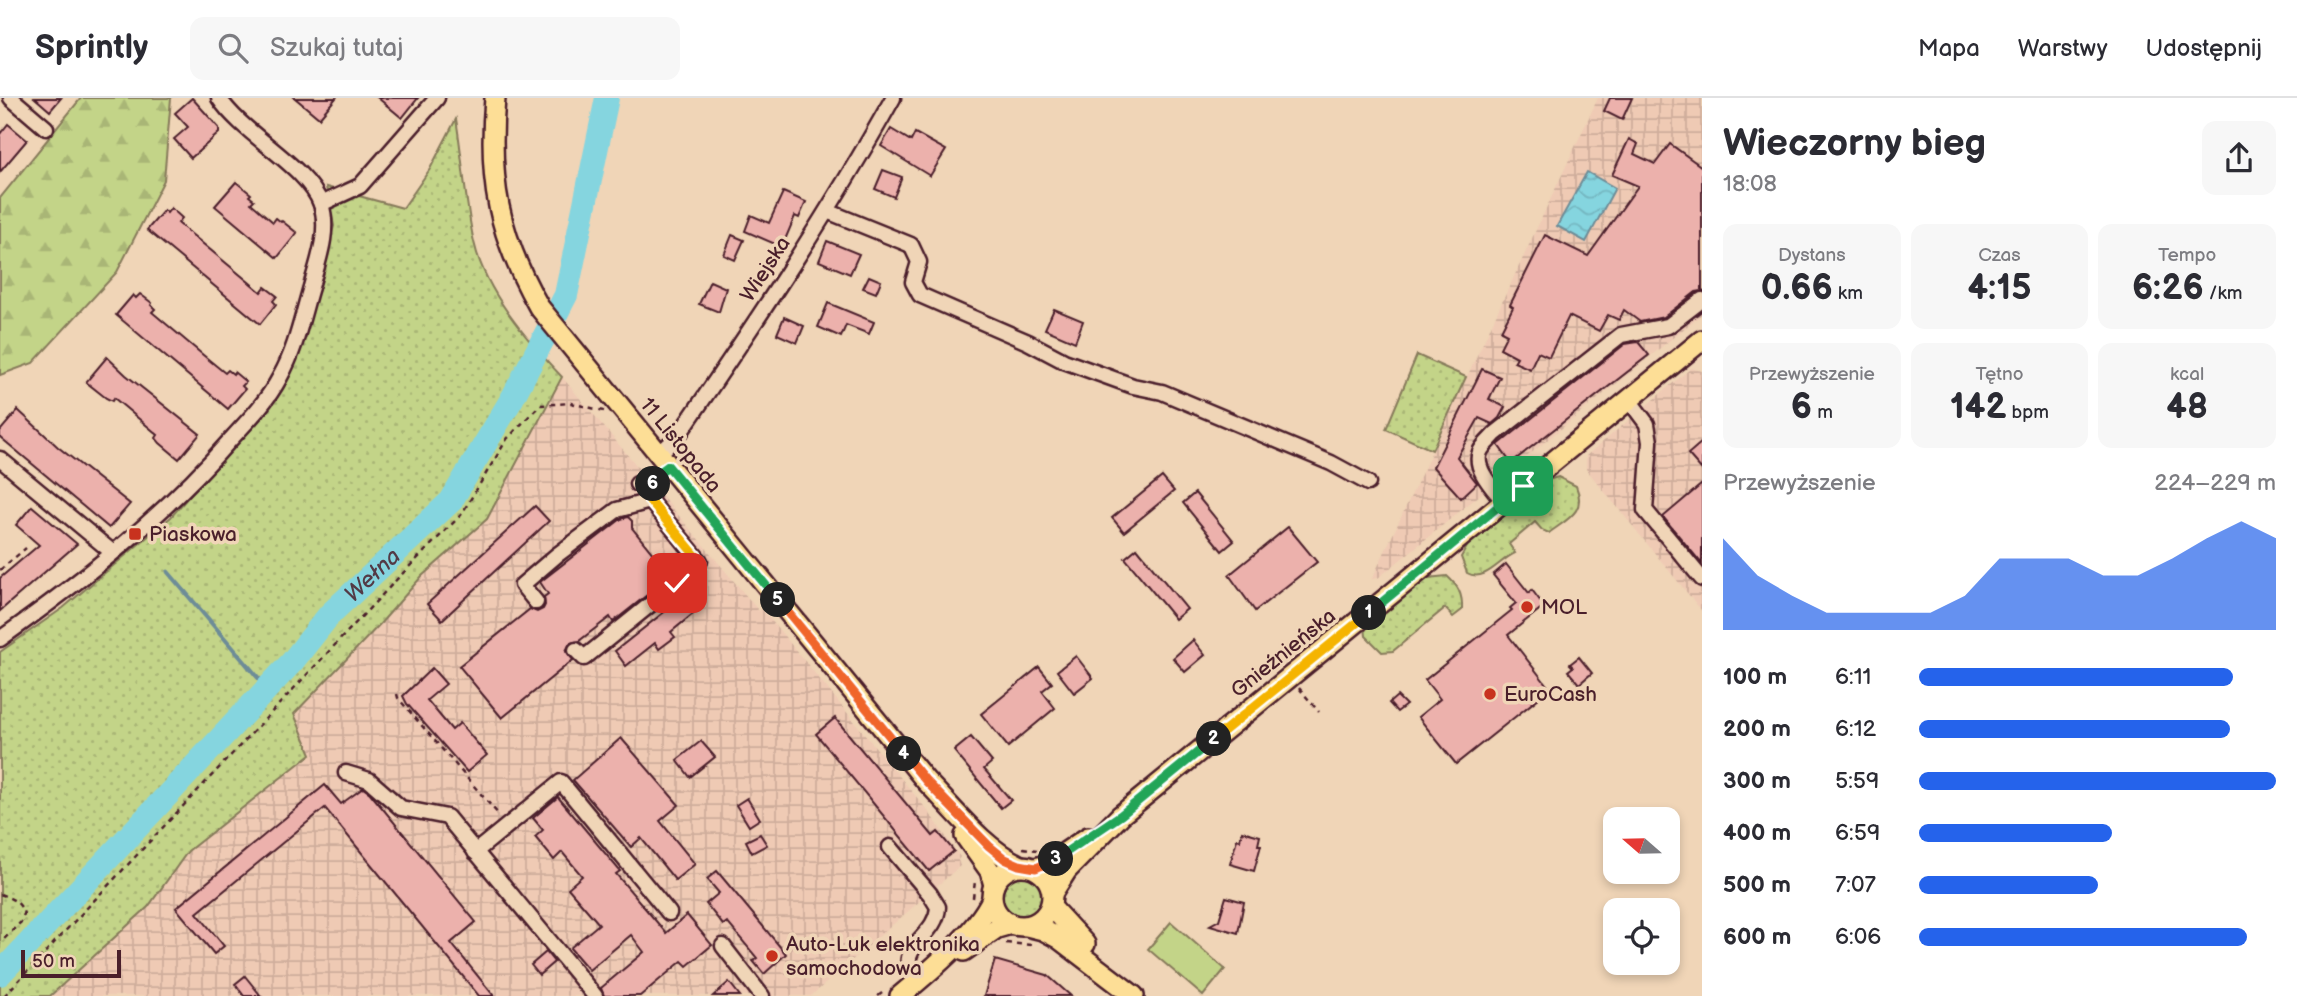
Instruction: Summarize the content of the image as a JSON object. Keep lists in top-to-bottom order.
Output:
{
  "streets": {
    "main road": ["11 Listopada", "Gnieźnieńska"],
    "street": ["Wiejska"]
  },
  "crossings": [
    ["Wiejska", "11 Listopada"],
    ["11 Listopada", "Gnieźnieńska"]
  ],
  "water": ["Wełna"],
  "places": {
    "transit": ["Piaskowa"],
    "other": ["MOL", "EuroCash", "Auto-Luk elektronika samochodowa"]
  },
  "scale_bar": "50 m",
  "north": "left",
  "page": {
    "header": "Sprintly",
    "search": "Szukaj tutaj",
    "nav": ["Mapa", "Warstwy", "Udostępnij"],
    "heading": ["Wieczorny bieg", "18:08"],
    "stats": [
      ["Dystans", "0.66 km"],
      ["Czas", "4:15"],
      ["Tempo", "6:26 /km"],
      ["Przewyższenie", "6 m"],
      ["Tętno", "142 bpm"],
      ["kcal", "48"]
    ],
    "chart": ["Przewyższenie", "224–229 m"],
    "pins": [
      "6",
      "5",
      "1",
      "2",
      "4",
      "3"
    ],
    "list": [
      {
        "name": "100 m",
        "note": "6:11"
      },
      {
        "name": "200 m",
        "note": "6:12"
      },
      {
        "name": "300 m",
        "note": "5:59"
      },
      {
        "name": "400 m",
        "note": "6:59"
      },
      {
        "name": "500 m",
        "note": "7:07"
      },
      {
        "name": "600 m",
        "note": "6:06"
      }
    ],
    "scale": "50 m"
  }
}
